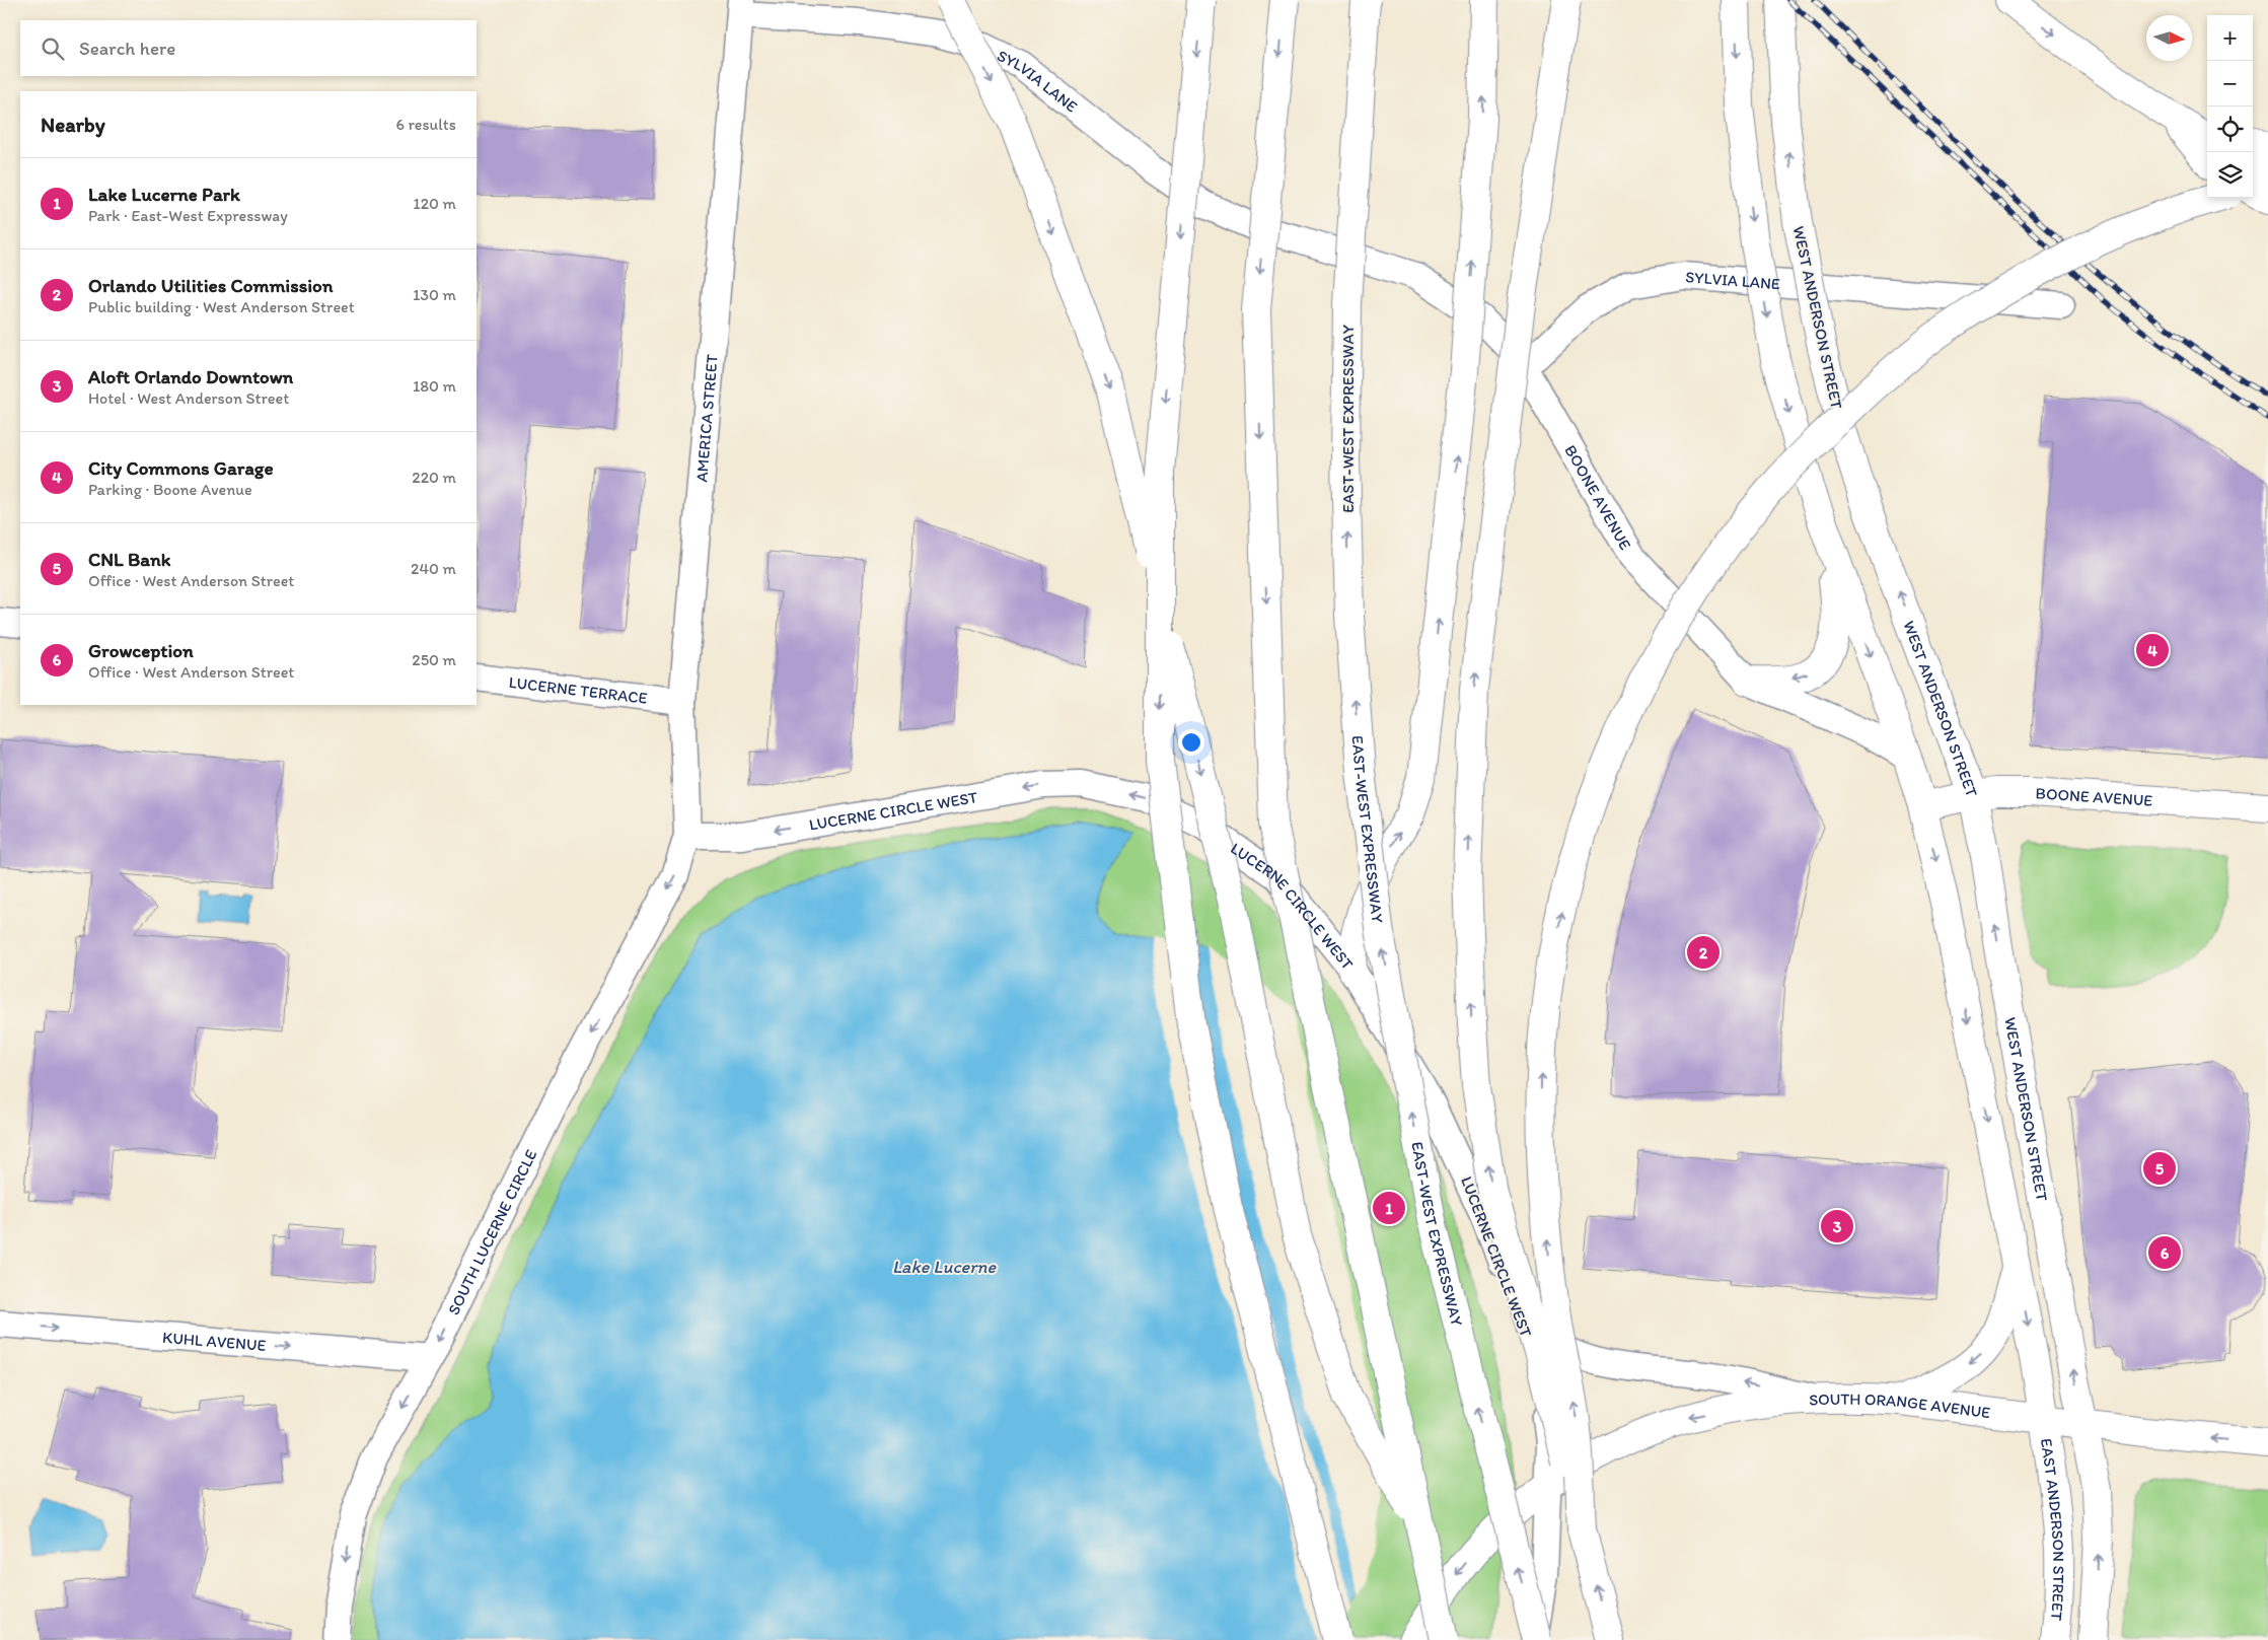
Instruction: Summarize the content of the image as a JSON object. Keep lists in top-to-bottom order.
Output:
{
  "streets": {
    "main road": [
      "WEST ANDERSON STREET",
      "EAST-WEST EXPRESSWAY",
      "BOONE AVENUE",
      "SOUTH ORANGE AVENUE",
      "EAST ANDERSON STREET"
    ],
    "street": [
      "SYLVIA LANE",
      "AMERICA STREET",
      "LUCERNE TERRACE",
      "LUCERNE CIRCLE WEST",
      "SOUTH LUCERNE CIRCLE",
      "KUHL AVENUE"
    ]
  },
  "crossings": [
    ["SYLVIA LANE", "AMERICA STREET"],
    ["SYLVIA LANE", "BOONE AVENUE"],
    ["WEST ANDERSON STREET", "BOONE AVENUE"],
    ["WEST ANDERSON STREET", "SOUTH ORANGE AVENUE"],
    ["AMERICA STREET", "LUCERNE TERRACE"],
    ["AMERICA STREET", "LUCERNE CIRCLE WEST"],
    ["AMERICA STREET", "SOUTH LUCERNE CIRCLE"],
    ["LUCERNE CIRCLE WEST", "SOUTH LUCERNE CIRCLE"],
    ["LUCERNE CIRCLE WEST", "SOUTH ORANGE AVENUE"],
    ["SOUTH LUCERNE CIRCLE", "KUHL AVENUE"],
    ["SOUTH ORANGE AVENUE", "EAST ANDERSON STREET"]
  ],
  "one_way": [
    "LUCERNE CIRCLE WEST",
    "SOUTH LUCERNE CIRCLE",
    "KUHL AVENUE",
    "SOUTH ORANGE AVENUE"
  ],
  "water": ["Lake Lucerne"],
  "north": "right",
  "page": {
    "map_buttons": ["+", "−"],
    "search": "Search here",
    "heading": ["Nearby", "6 results"],
    "list": [
      {
        "mark": "1",
        "name": "Lake Lucerne Park",
        "note": "Park · East-West Expressway",
        "value": "120 m"
      },
      {
        "mark": "2",
        "name": "Orlando Utilities Commission",
        "note": "Public building · West Anderson Street",
        "value": "130 m"
      },
      {
        "mark": "3",
        "name": "Aloft Orlando Downtown",
        "note": "Hotel · West Anderson Street",
        "value": "180 m"
      },
      {
        "mark": "4",
        "name": "City Commons Garage",
        "note": "Parking · Boone Avenue",
        "value": "220 m"
      },
      {
        "mark": "5",
        "name": "CNL Bank",
        "note": "Office · West Anderson Street",
        "value": "240 m"
      },
      {
        "mark": "6",
        "name": "Growception",
        "note": "Office · West Anderson Street",
        "value": "250 m"
      }
    ],
    "pins": [
      "4",
      "2",
      "5",
      "1",
      "3",
      "6"
    ]
  }
}
